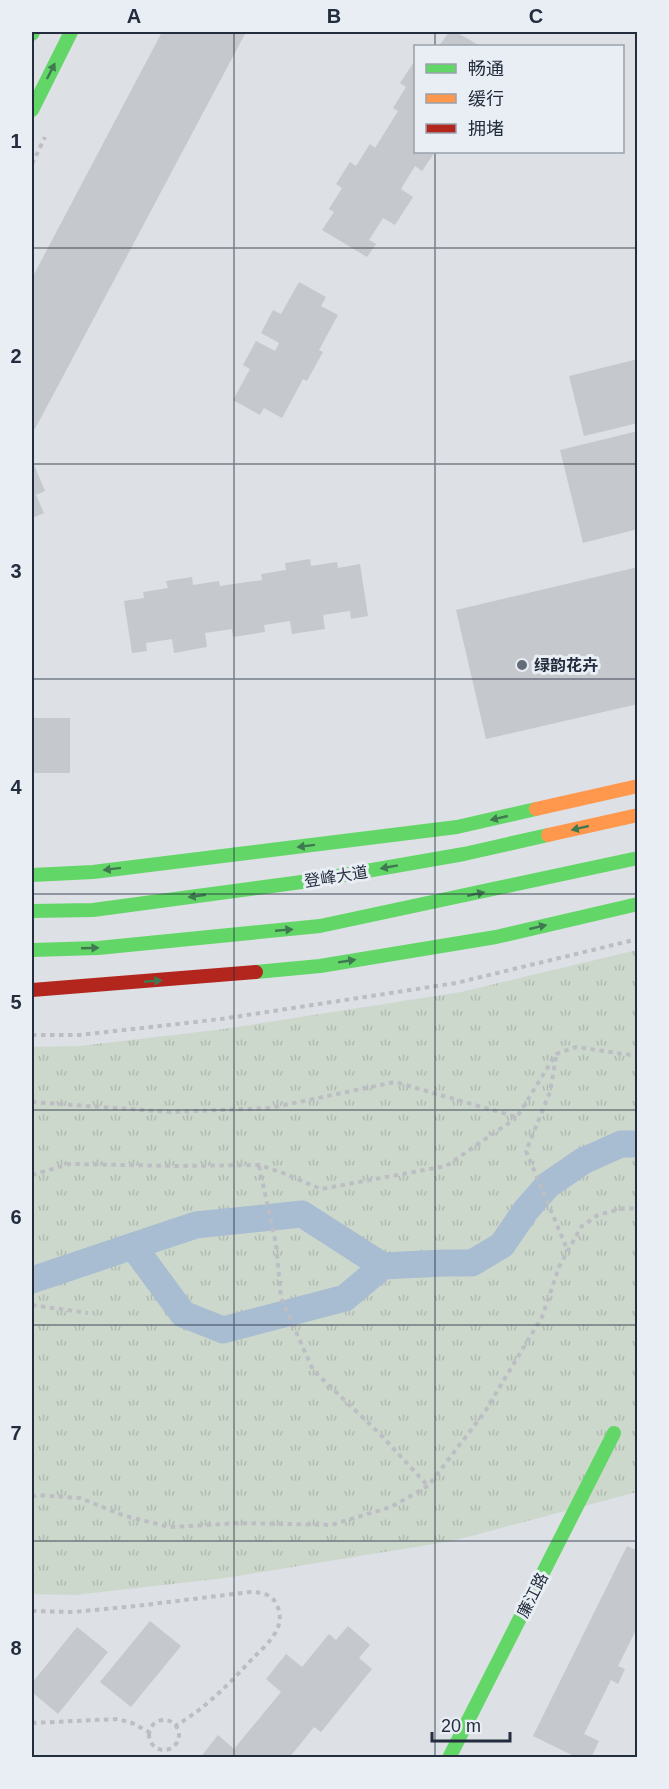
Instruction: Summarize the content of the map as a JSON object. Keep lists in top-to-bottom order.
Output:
{
  "streets": {
    "street": ["登峰大道", "廉江路"]
  },
  "places": ["绿韵花卉"],
  "legend": ["畅通", "缓行", "拥堵"],
  "scale_bar": "20 m",
  "grid": {
    "columns": ["A", "B", "C"],
    "rows": [
      "1",
      "2",
      "3",
      "4",
      "5",
      "6",
      "7",
      "8"
    ]
  }
}
